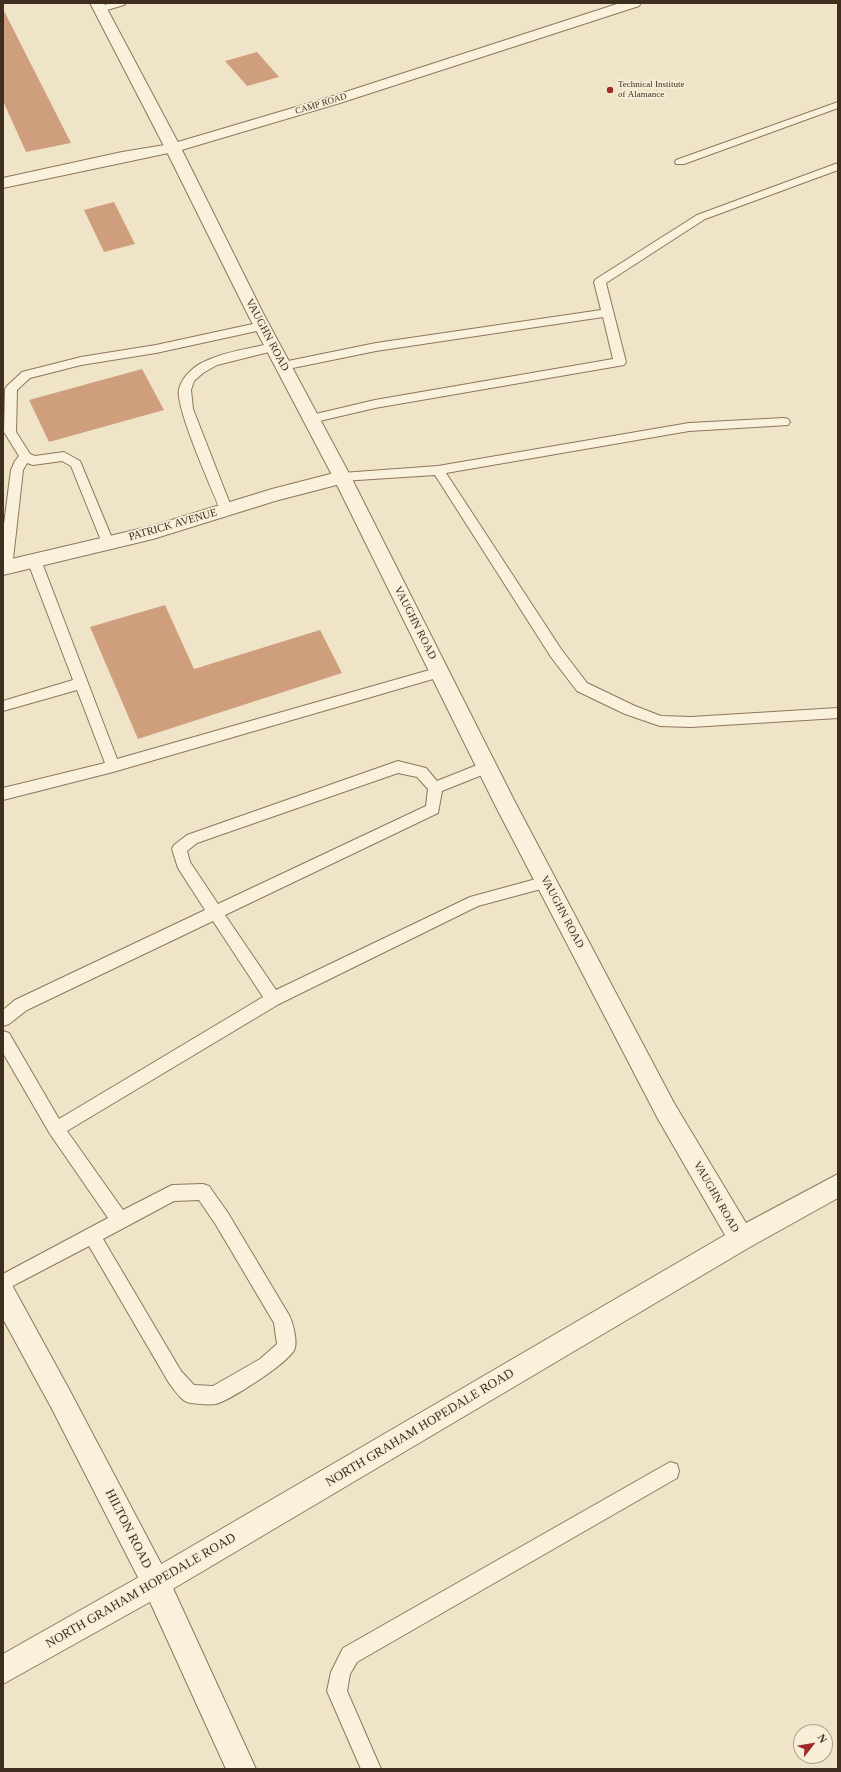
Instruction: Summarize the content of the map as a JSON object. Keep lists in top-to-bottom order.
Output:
{
  "streets": {
    "street": [
      "CAMP ROAD",
      "VAUGHN ROAD",
      "PATRICK AVENUE",
      "NORTH GRAHAM HOPEDALE ROAD",
      "HILTON ROAD"
    ]
  },
  "crossings": [
    ["CAMP ROAD", "VAUGHN ROAD"],
    ["VAUGHN ROAD", "PATRICK AVENUE"],
    ["VAUGHN ROAD", "NORTH GRAHAM HOPEDALE ROAD"],
    ["NORTH GRAHAM HOPEDALE ROAD", "HILTON ROAD"]
  ],
  "places": ["Technical Institute of Alamance"],
  "north": "top right"
}
